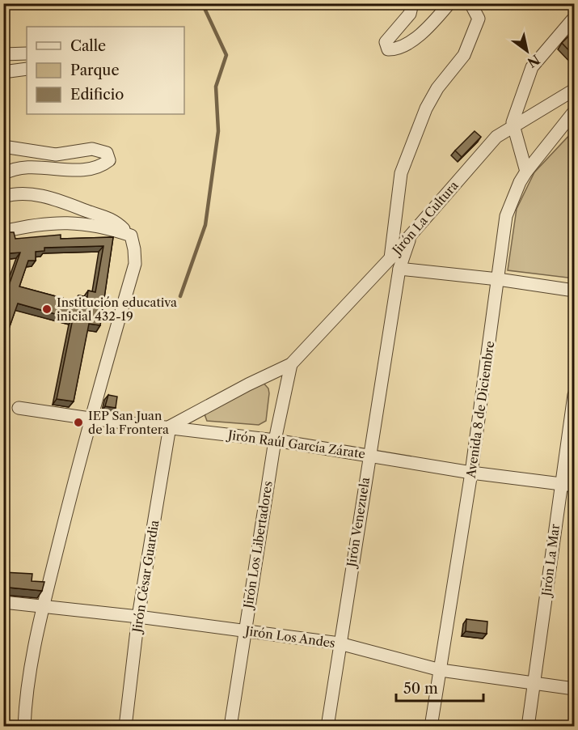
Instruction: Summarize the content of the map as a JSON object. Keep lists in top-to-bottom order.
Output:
{
  "streets": {
    "street": [
      "Jirón La Cultura",
      "Avenida 8 de Diciembre",
      "Jirón Raúl García Zárate",
      "Jirón Venezuela",
      "Jirón Los Libertadores",
      "Jirón La Mar",
      "Jirón César Guardia",
      "Jirón Los Andes"
    ]
  },
  "crossings": [
    ["Jirón La Cultura", "Jirón Venezuela"],
    ["Jirón La Cultura", "Jirón Los Libertadores"],
    ["Avenida 8 de Diciembre", "Jirón Raúl García Zárate"],
    ["Avenida 8 de Diciembre", "Jirón Los Andes"],
    ["Jirón Raúl García Zárate", "Jirón Venezuela"],
    ["Jirón Raúl García Zárate", "Jirón Los Libertadores"],
    ["Jirón Raúl García Zárate", "Jirón La Mar"],
    ["Jirón Raúl García Zárate", "Jirón César Guardia"],
    ["Jirón Venezuela", "Jirón Los Andes"],
    ["Jirón Los Libertadores", "Jirón Los Andes"],
    ["Jirón La Mar", "Jirón Los Andes"],
    ["Jirón César Guardia", "Jirón Los Andes"]
  ],
  "places": ["Institución educativa inicial 432-19", "IEP San Juan de la Frontera"],
  "legend": ["Calle", "Parque", "Edificio"],
  "scale_bar": "50 m",
  "north": "bottom right"
}
